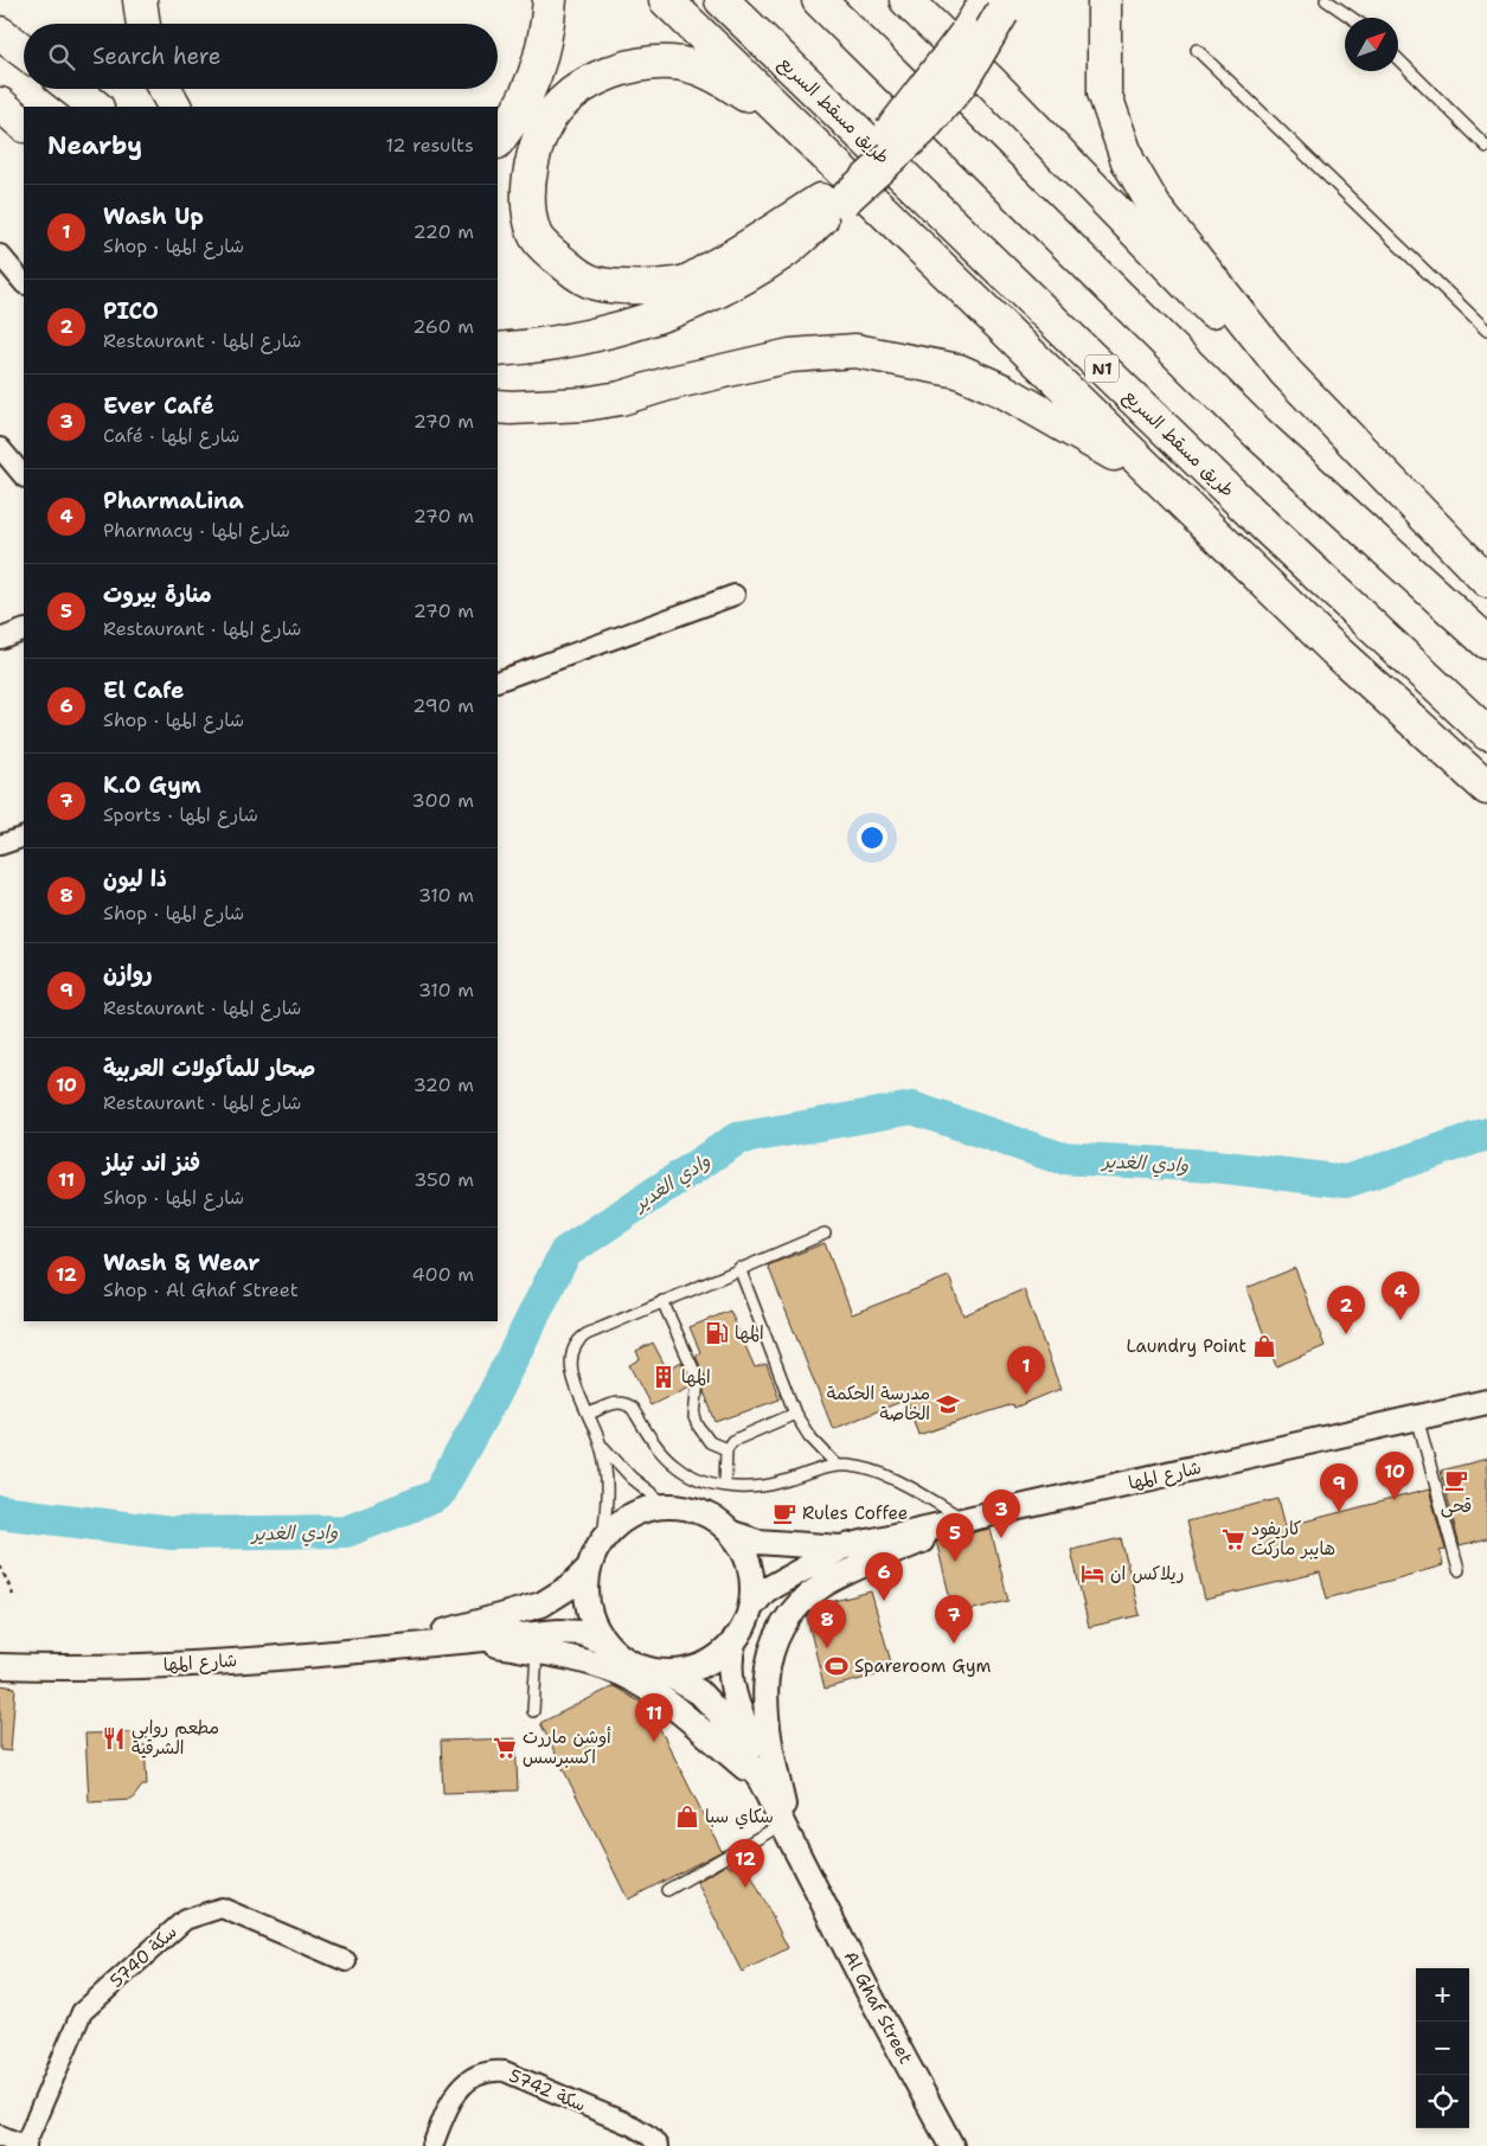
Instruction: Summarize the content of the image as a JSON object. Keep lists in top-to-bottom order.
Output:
{
  "streets": {
    "highway": ["طريق مسقط السريع", "N1"],
    "street": [
      "شارع المها",
      "سكة 5740",
      "Al Ghaf Street",
      "سكة 5742"
    ]
  },
  "water": ["وادي الغدير"],
  "places": {
    "fuel station": ["المه‍ا"],
    "shop": ["Laundry Point", "سكاي سبا"],
    "building": ["المها"],
    "school or university": ["مدرسة الحكمة الخاصة"],
    "cafe": ["قحى", "Rules Coffee"],
    "supermarket": ["كاريفود هايبر ماركت", "أوشن ماررت اكسبرسس"],
    "hotel": ["ريلاكس ان"],
    "sports": ["Spareroom Gym"],
    "restaurant": ["مطعم روابي الشرقية"]
  },
  "north": "top right",
  "page": {
    "search": "Search here",
    "heading": ["Nearby", "12 results"],
    "list": [
      {
        "mark": "1",
        "name": "Wash Up",
        "note": "Shop · شارع المها",
        "value": "220 m"
      },
      {
        "mark": "2",
        "name": "PICO",
        "note": "Restaurant · شارع المها",
        "value": "260 m"
      },
      {
        "mark": "3",
        "name": "Ever Café",
        "note": "Café · شارع المها",
        "value": "270 m"
      },
      {
        "mark": "4",
        "name": "PharmaLina",
        "note": "Pharmacy · شارع المها",
        "value": "270 m"
      },
      {
        "mark": "5",
        "name": "منارة بيروت",
        "note": "Restaurant · شارع المها",
        "value": "270 m"
      },
      {
        "mark": "6",
        "name": "El Cafe",
        "note": "Shop · شارع المها",
        "value": "290 m"
      },
      {
        "mark": "7",
        "name": "K.O Gym",
        "note": "Sports · شارع المها",
        "value": "300 m"
      },
      {
        "mark": "8",
        "name": "ذا ليون",
        "note": "Shop · شارع المها",
        "value": "310 m"
      },
      {
        "mark": "9",
        "name": "روازن",
        "note": "Restaurant · شارع المها",
        "value": "310 m"
      },
      {
        "mark": "10",
        "name": "صحار للمأكولات العربية",
        "note": "Restaurant · شارع المها",
        "value": "320 m"
      },
      {
        "mark": "11",
        "name": "فنز اند تيلز",
        "note": "Shop · شارع المها",
        "value": "350 m"
      },
      {
        "mark": "12",
        "name": "Wash & Wear",
        "note": "Shop · Al Ghaf Street",
        "value": "400 m"
      }
    ],
    "pins": [
      "4",
      "2",
      "1",
      "10",
      "9",
      "3",
      "5",
      "6",
      "7",
      "8",
      "11",
      "12"
    ],
    "map_buttons": ["+", "−"]
  }
}
